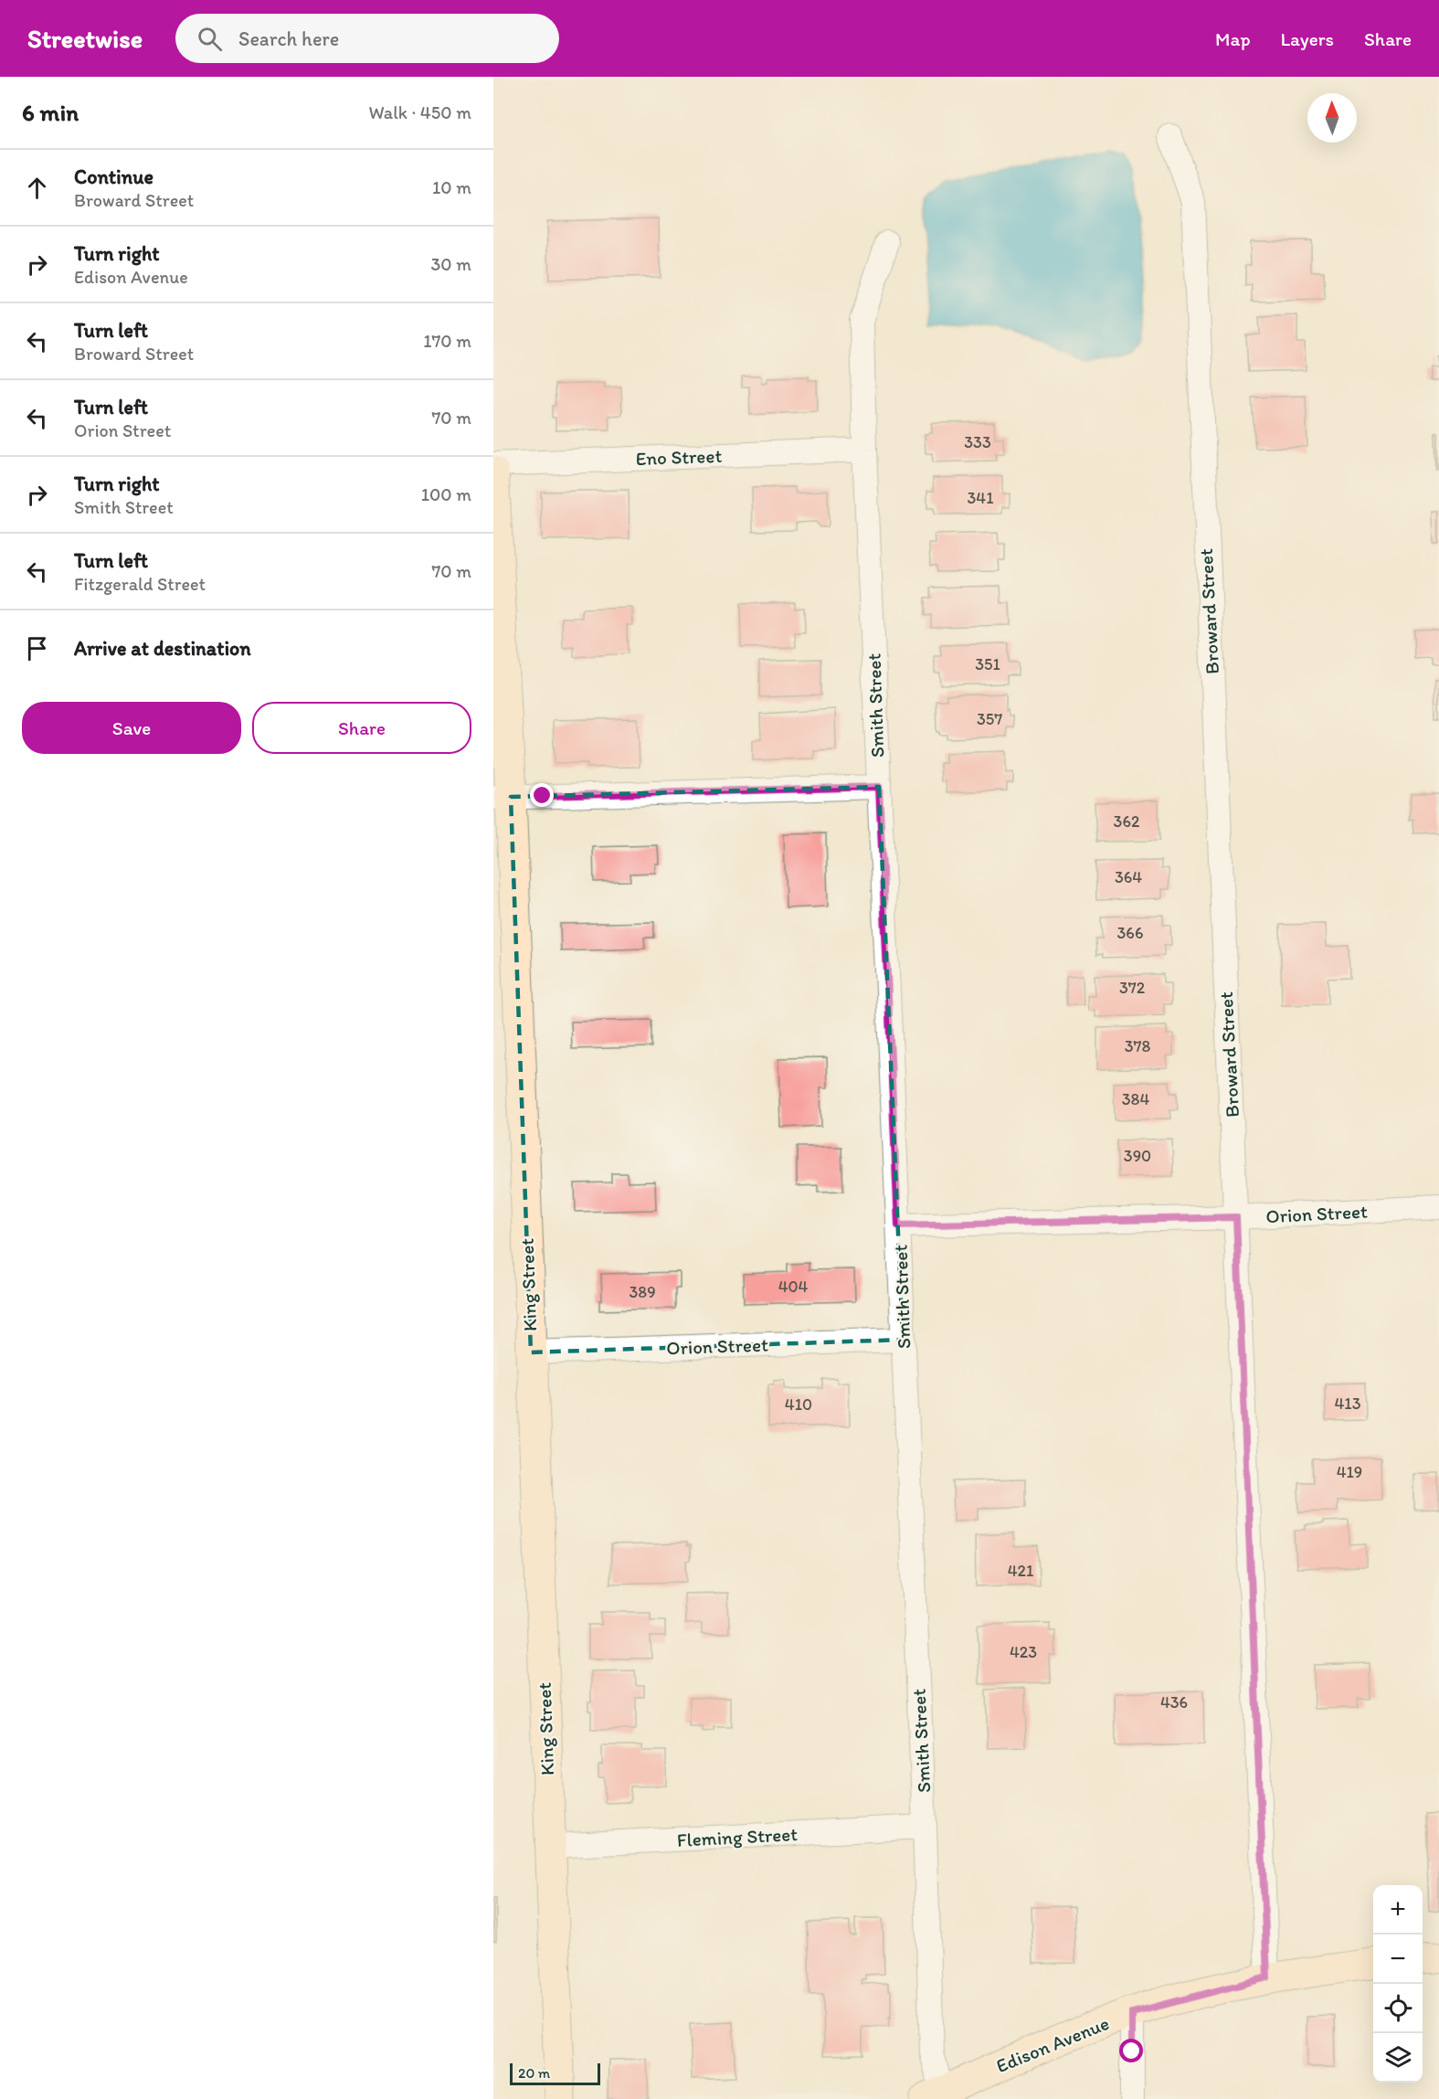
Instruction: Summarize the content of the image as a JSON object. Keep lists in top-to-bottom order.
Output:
{
  "streets": {
    "street": [
      "Eno Street",
      "Broward Street",
      "Smith Street",
      "Orion Street",
      "King Street",
      "Fleming Street",
      "Edison Avenue"
    ]
  },
  "crossings": [
    ["Eno Street", "Smith Street"],
    ["Broward Street", "Orion Street"],
    ["Broward Street", "Edison Avenue"],
    ["Smith Street", "Orion Street"],
    ["Smith Street", "Fleming Street"],
    ["Smith Street", "Edison Avenue"],
    ["Orion Street", "King Street"],
    ["King Street", "Fleming Street"]
  ],
  "house_numbers": [
    "333",
    "341",
    "351",
    "357",
    "362",
    "364",
    "366",
    "372",
    "378",
    "384",
    "390",
    "404",
    "389",
    "413",
    "410",
    "419",
    "421",
    "423",
    "436"
  ],
  "scale_bar": "20 m",
  "north": "top",
  "page": {
    "header": "Streetwise",
    "search": "Search here",
    "nav": ["Map", "Layers", "Share"],
    "heading": ["6 min", "Walk · 450 m"],
    "list": [
      ["Continue", "Broward Street", "10 m"],
      ["Turn right", "Edison Avenue", "30 m"],
      ["Turn left", "Broward Street", "170 m"],
      ["Turn left", "Orion Street", "70 m"],
      ["Turn right", "Smith Street", "100 m"],
      ["Turn left", "Fitzgerald Street", "70 m"],
      "Arrive at destination"
    ],
    "buttons": ["Save", "Share"],
    "map_buttons": ["+", "−"],
    "scale": "20 m"
  }
}
